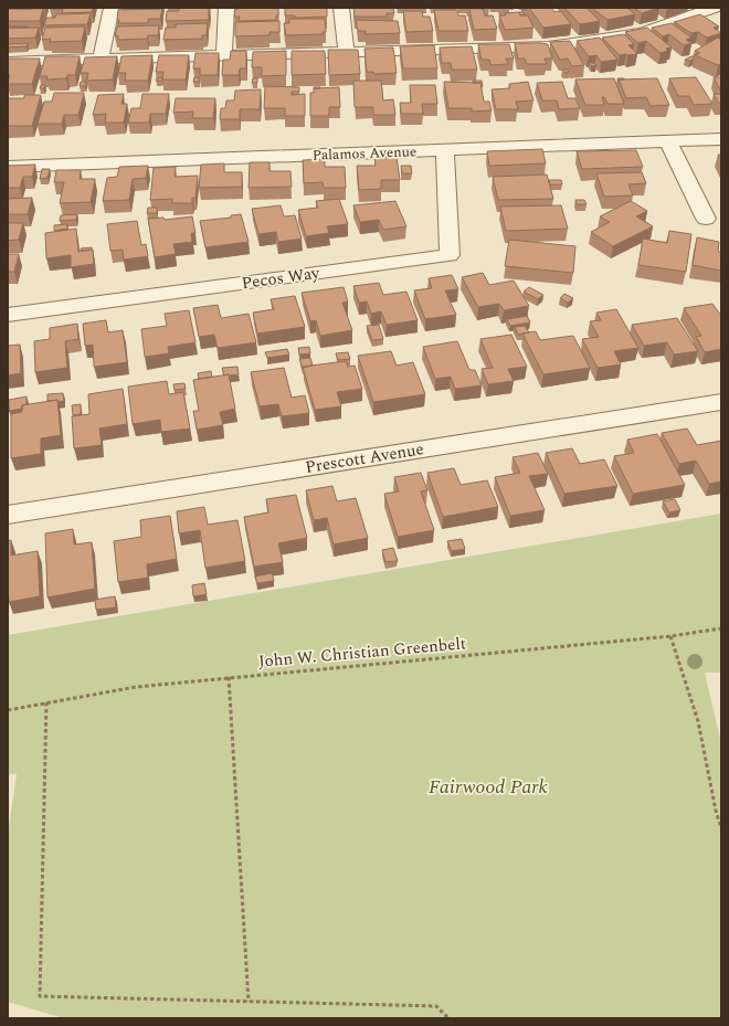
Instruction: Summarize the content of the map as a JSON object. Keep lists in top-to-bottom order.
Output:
{
  "streets": {
    "street": ["Palamos Avenue", "Pecos Way", "Prescott Avenue"],
    "path": ["John W. Christian Greenbelt"]
  },
  "crossings": [
    ["Palamos Avenue", "Pecos Way"]
  ],
  "parks": ["Fairwood Park"]
}
